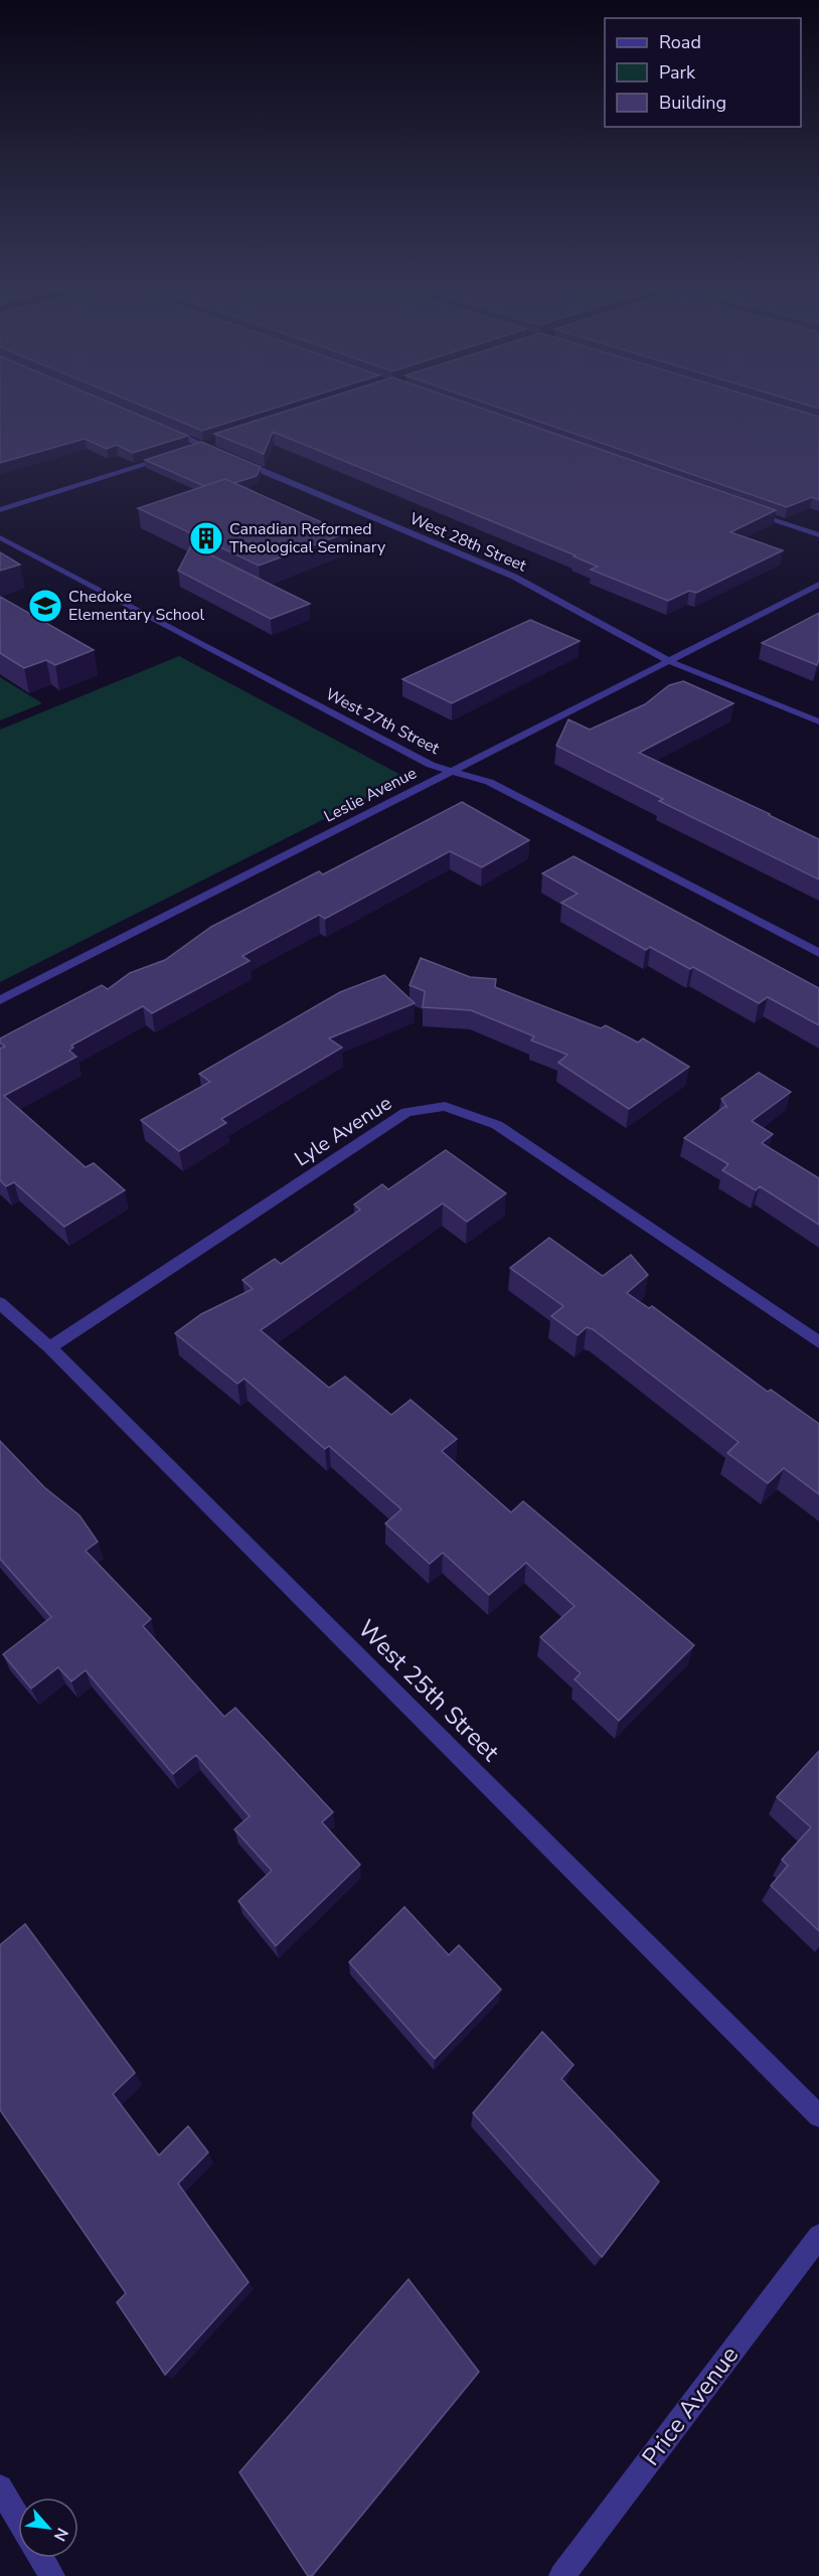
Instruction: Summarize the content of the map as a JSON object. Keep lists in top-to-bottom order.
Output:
{
  "streets": {
    "street": [
      "West 28th Street",
      "West 27th Street",
      "Leslie Avenue",
      "Lyle Avenue",
      "West 25th Street",
      "Price Avenue"
    ]
  },
  "crossings": [
    ["West 28th Street", "Leslie Avenue"],
    ["West 27th Street", "Leslie Avenue"],
    ["Lyle Avenue", "West 25th Street"]
  ],
  "places": {
    "building": ["Canadian Reformed Theological Seminary"],
    "school or university": ["Chedoke Elementary School"]
  },
  "legend": ["Road", "Park", "Building"],
  "north": "bottom right"
}
